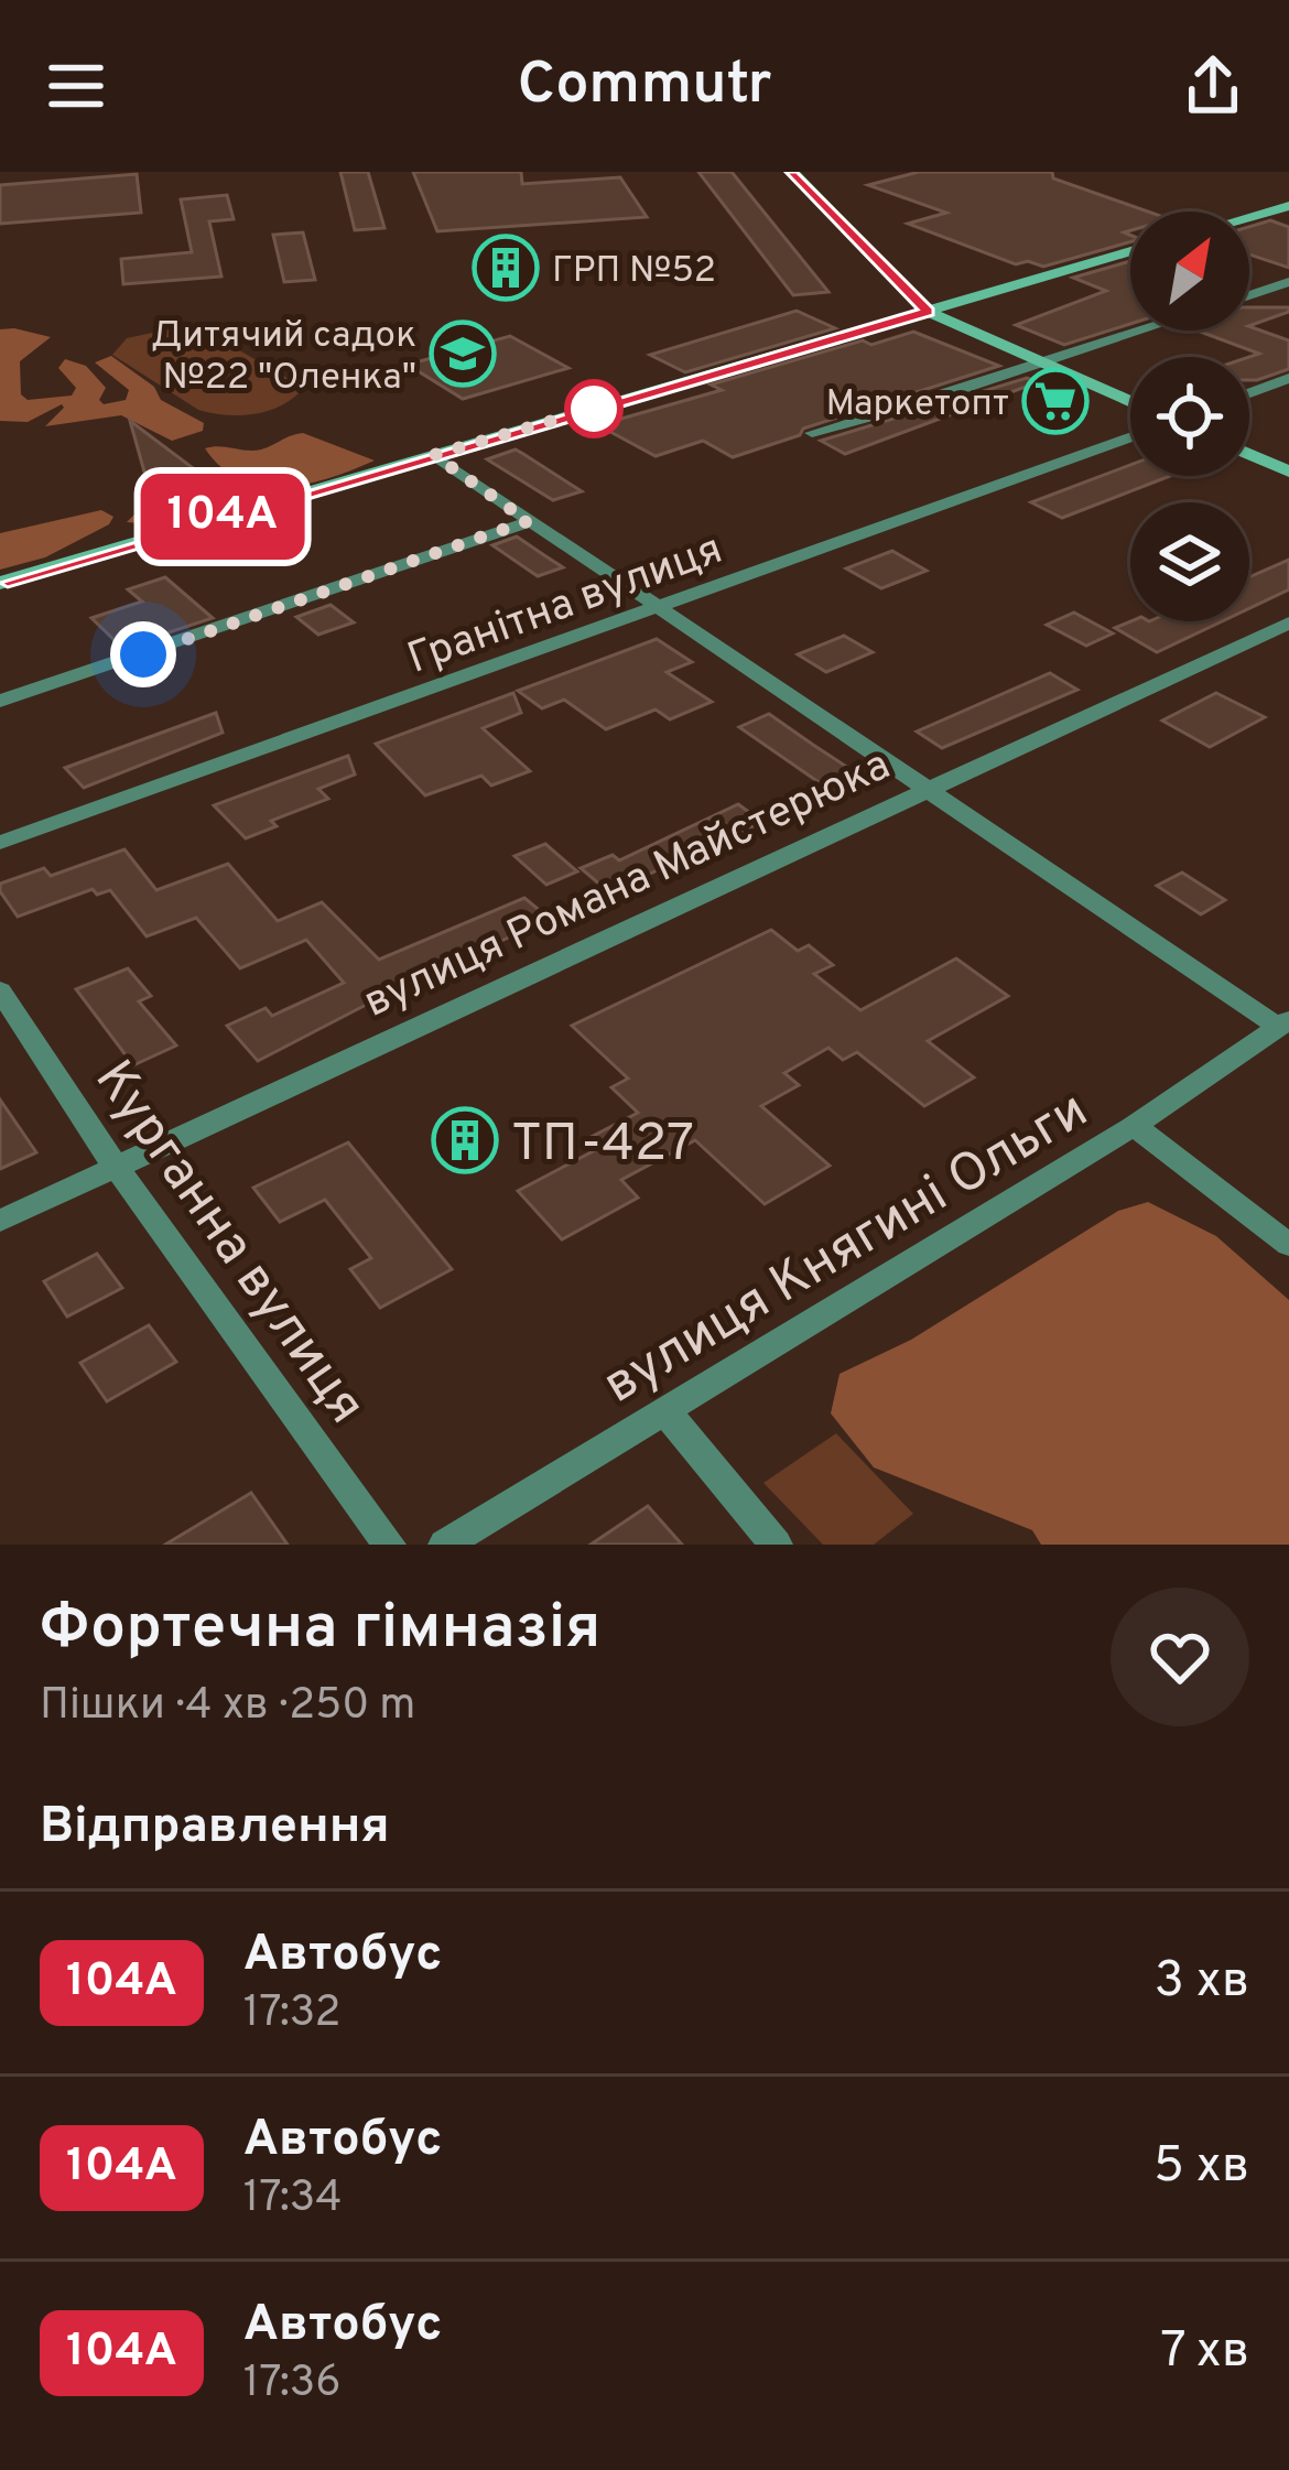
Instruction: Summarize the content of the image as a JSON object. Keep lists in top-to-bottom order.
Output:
{
  "streets": {
    "street": [
      "Гранітна вулиця",
      "вулиця Романа Майстерюка",
      "Курганна вулиця",
      "вулиця Княгині Ольги"
    ]
  },
  "crossings": [
    ["вулиця Романа Майстерюка", "Курганна вулиця"]
  ],
  "places": {
    "building": ["ГРП №52", "ТП-427"],
    "school or university": ["Дитячий садок №22 \"Оленка\""],
    "supermarket": ["Маркетопт"]
  },
  "lines": ["bus line 104А"],
  "north": "top right",
  "page": {
    "header": "Commutr",
    "on_map": "104А",
    "heading": [
      ["Фортечна гімназія", "Пішки · 4 хв · 250 m"],
      "Відправлення"
    ],
    "list": [
      {
        "mark": "104А",
        "name": "Автобус",
        "note": "17:32",
        "value": "3 хв"
      },
      {
        "mark": "104А",
        "name": "Автобус",
        "note": "17:34",
        "value": "5 хв"
      },
      {
        "mark": "104А",
        "name": "Автобус",
        "note": "17:36",
        "value": "7 хв"
      }
    ]
  }
}
